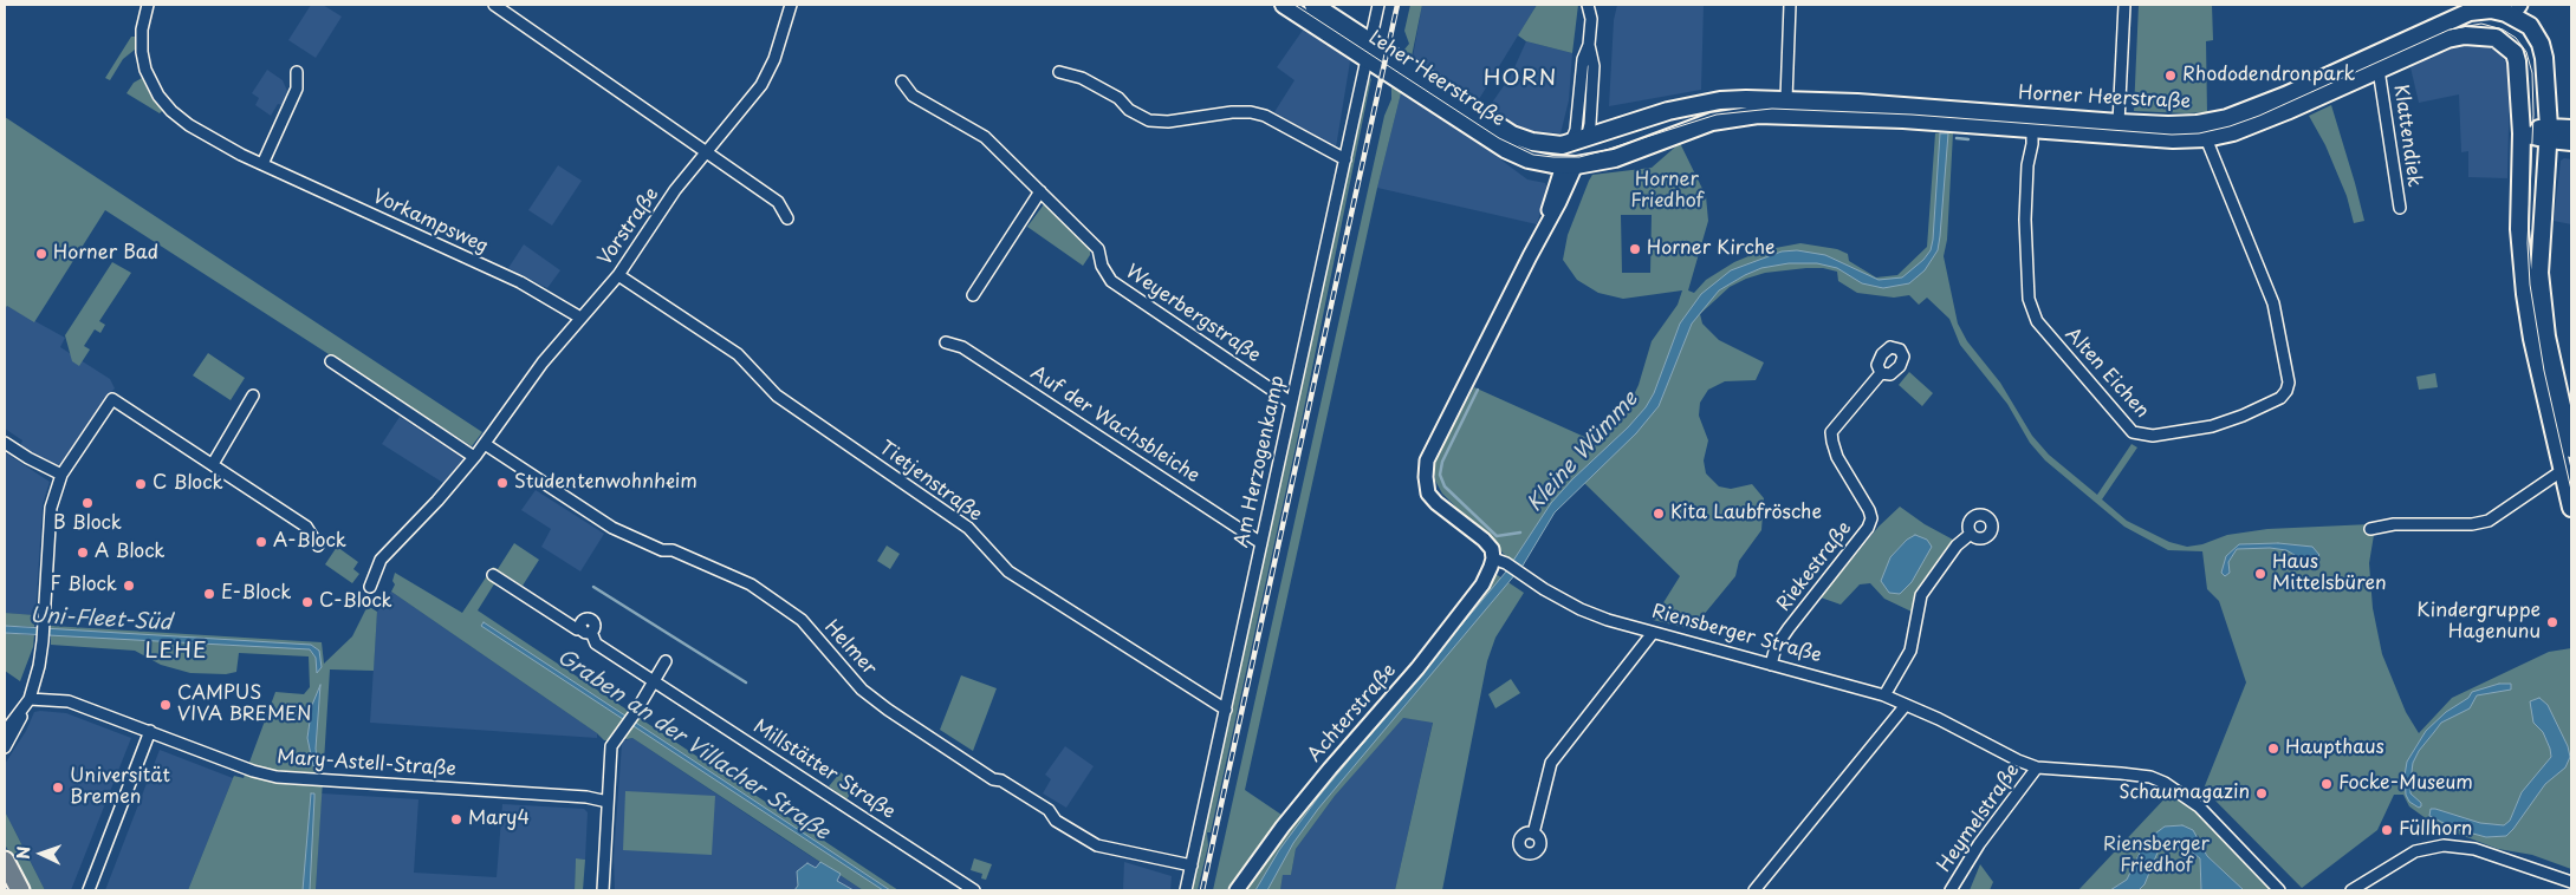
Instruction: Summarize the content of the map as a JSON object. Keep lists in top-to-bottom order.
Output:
{
  "streets": {
    "main road": ["Leher Heerstraße", "Horner Heerstraße"],
    "street": [
      "Klattendiek",
      "Vorkampsweg",
      "Vorstraße",
      "Weyerbergstraße",
      "Alten Eichen",
      "Auf der Wachsbleiche",
      "Am Herzogenkamp",
      "Tietjenstraße",
      "Riekestraße",
      "Riensberger Straße",
      "Helmer",
      "Achterstraße",
      "Mary-Astell-Straße",
      "Millstätter Straße",
      "Heymelstraße"
    ]
  },
  "crossings": [
    ["Leher Heerstraße", "Horner Heerstraße"],
    ["Leher Heerstraße", "Am Herzogenkamp"],
    ["Leher Heerstraße", "Riensberger Straße"],
    ["Horner Heerstraße", "Klattendiek"],
    ["Horner Heerstraße", "Alten Eichen"],
    ["Horner Heerstraße", "Riensberger Straße"],
    ["Vorkampsweg", "Vorstraße"],
    ["Vorstraße", "Tietjenstraße"],
    ["Vorstraße", "Helmer"],
    ["Weyerbergstraße", "Am Herzogenkamp"],
    ["Auf der Wachsbleiche", "Am Herzogenkamp"],
    ["Am Herzogenkamp", "Tietjenstraße"],
    ["Am Herzogenkamp", "Helmer"],
    ["Riekestraße", "Riensberger Straße"],
    ["Riensberger Straße", "Achterstraße"],
    ["Riensberger Straße", "Heymelstraße"]
  ],
  "districts": ["HORN", "LEHE"],
  "water": ["Kleine Wümme", "Uni-Fleet-Süd", "Graben an der Villacher Straße"],
  "parks": ["Horner Friedhof", "Riensberger Friedhof"],
  "places": [
    "Rhododendronpark",
    "Horner Kirche",
    "Horner Bad",
    "Studentenwohnheim",
    "C Block",
    "B Block",
    "Kita Laubfrösche",
    "A-Block",
    "A Block",
    "Haus Mittelsbüren",
    "F Block",
    "E-Block",
    "C-Block",
    "Kindergruppe Hagenunu",
    "CAMPUS VIVA BREMEN",
    "Haupthaus",
    "Focke-Museum",
    "Universität Bremen",
    "Schaumagazin",
    "Mary4",
    "Füllhorn"
  ],
  "north": "left"
}
